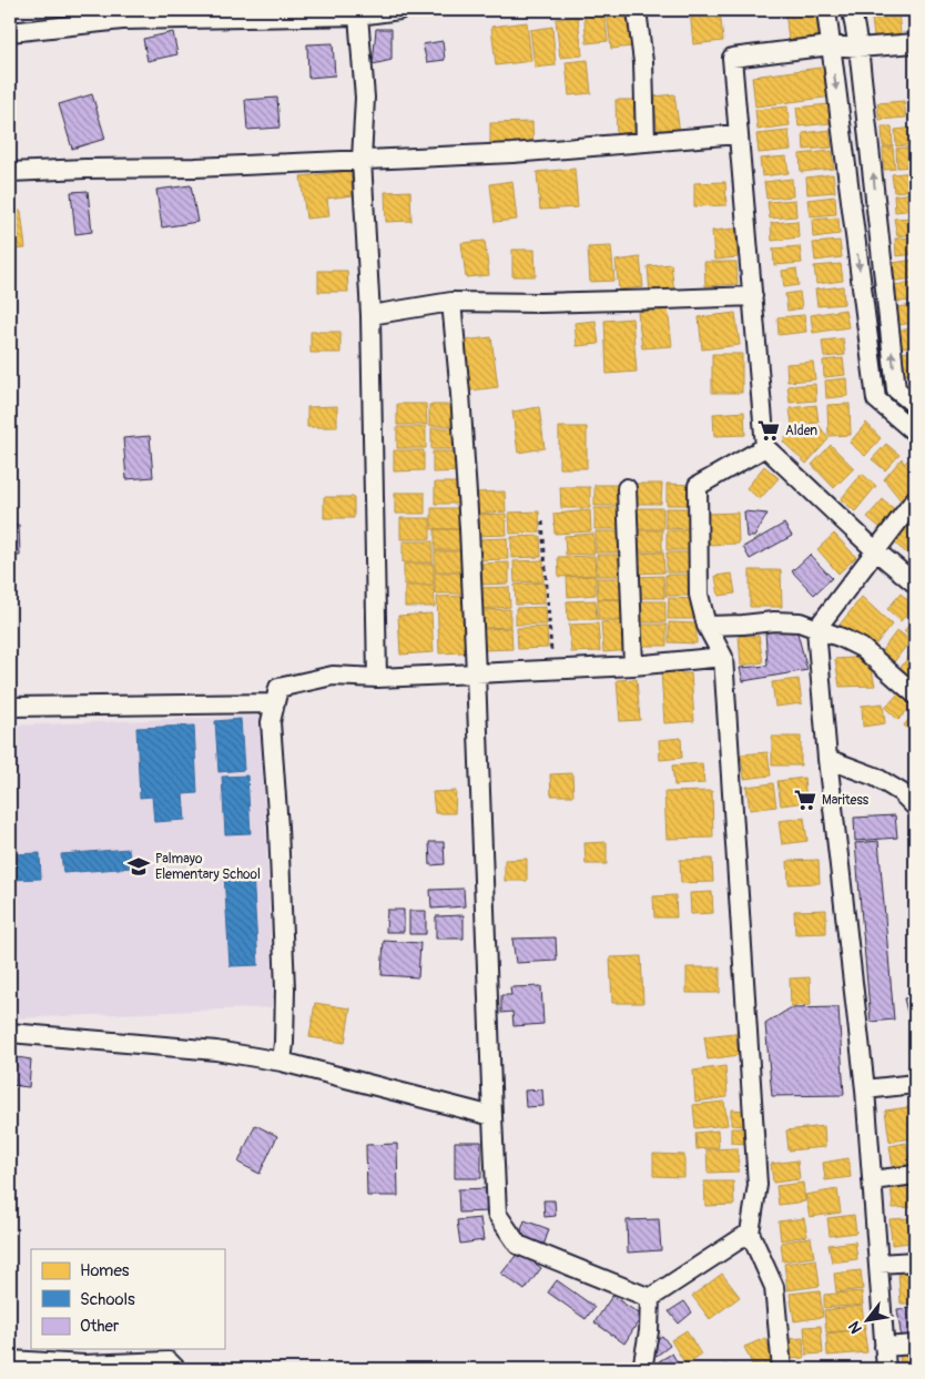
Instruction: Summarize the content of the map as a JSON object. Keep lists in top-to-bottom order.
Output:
{
  "places": {
    "supermarket": ["Alden", "Maritess"],
    "school or university": ["Palmayo Elementary School"]
  },
  "legend": ["Homes", "Schools", "Other"],
  "north": "bottom left"
}
